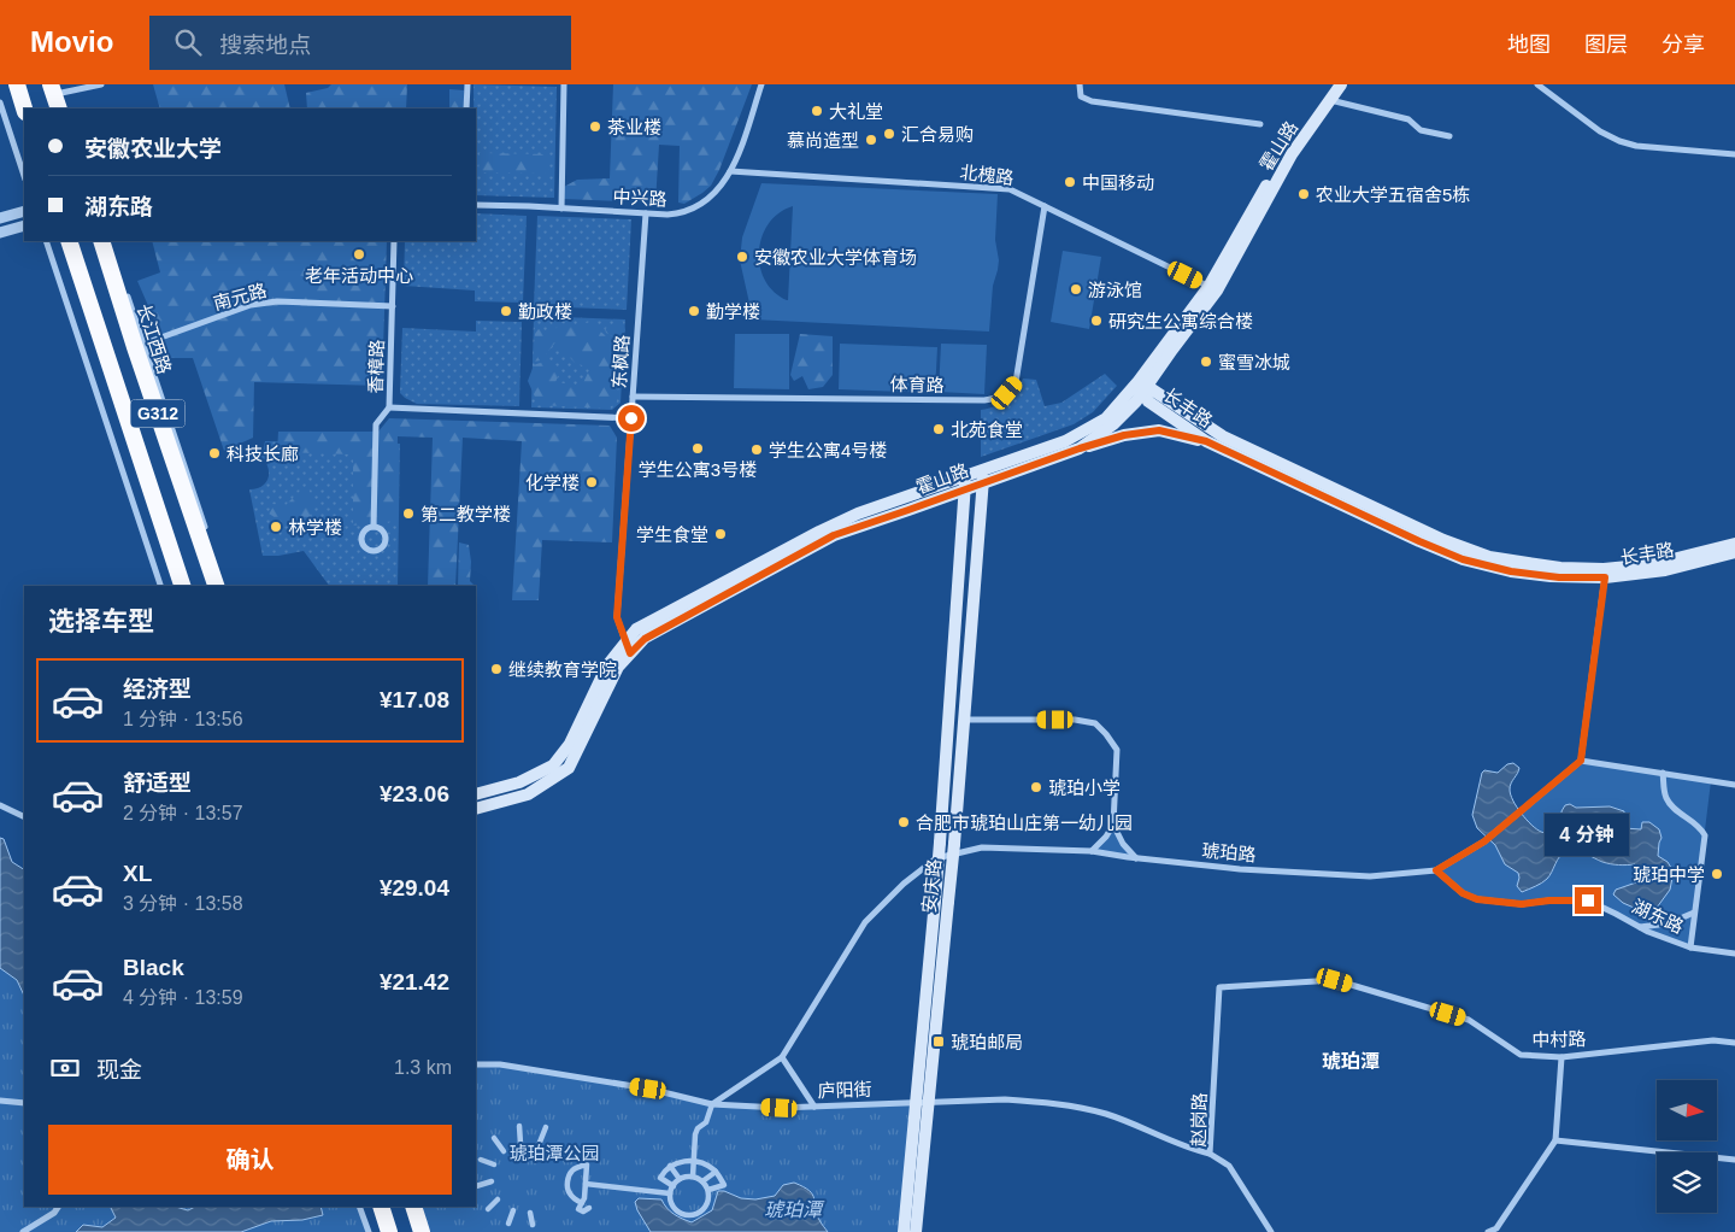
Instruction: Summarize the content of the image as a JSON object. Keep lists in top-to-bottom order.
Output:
{
  "streets": {
    "highway": ["长江西路", "G312"],
    "main road": ["霍山路", "长丰路", "安庆路"],
    "street": [
      "北槐路",
      "中兴路",
      "南元路",
      "东枫路",
      "香樟路",
      "体育路",
      "琥珀路",
      "湖东路",
      "中村路",
      "庐阳街",
      "赵岗路"
    ]
  },
  "crossings": [
    ["霍山路", "北槐路"],
    ["霍山路", "东枫路"],
    ["霍山路", "长丰路"],
    ["霍山路", "安庆路"],
    ["北槐路", "中兴路"],
    ["北槐路", "体育路"],
    ["中兴路", "东枫路"],
    ["南元路", "长江西路"],
    ["南元路", "香樟路"],
    ["东枫路", "体育路"],
    ["琥珀路", "湖东路"],
    ["安庆路", "庐阳街"],
    ["中村路", "赵岗路"],
    ["庐阳街", "赵岗路"]
  ],
  "districts": ["琥珀潭"],
  "water": ["琥珀潭"],
  "parks": ["琥珀潭公园"],
  "places": {
    "other": [
      "大礼堂",
      "茶业楼",
      "汇合易购",
      "慕尚造型",
      "中国移动",
      "农业大学五宿舍5栋",
      "老年活动中心",
      "安徽农业大学体育场",
      "游泳馆",
      "勤政楼",
      "勤学楼",
      "研究生公寓综合楼",
      "蜜雪冰城",
      "北苑食堂",
      "学生公寓3号楼",
      "学生公寓4号楼",
      "科技长廊",
      "化学楼",
      "第二教学楼",
      "林学楼",
      "学生食堂",
      "继续教育学院",
      "琥珀小学",
      "合肥市琥珀山庄第一幼儿园",
      "琥珀中学"
    ],
    "transit": ["琥珀邮局"]
  },
  "north": "right",
  "page": {
    "header": "Movio",
    "search": "搜索地点",
    "nav": ["地图", "图层", "分享"],
    "banner": ["安徽农业大学", "湖东路"],
    "heading": "选择车型",
    "list": [
      {
        "name": "经济型",
        "note": "1 分钟 · 13:56",
        "value": "¥17.08"
      },
      {
        "name": "舒适型",
        "note": "2 分钟 · 13:57",
        "value": "¥23.06"
      },
      {
        "name": "XL",
        "note": "3 分钟 · 13:58",
        "value": "¥29.04"
      },
      {
        "name": "Black",
        "note": "4 分钟 · 13:59",
        "value": "¥21.42"
      }
    ],
    "bubble": "4 分钟",
    "pay": ["现金", "1.3 km"],
    "buttons": "确认"
  }
}
